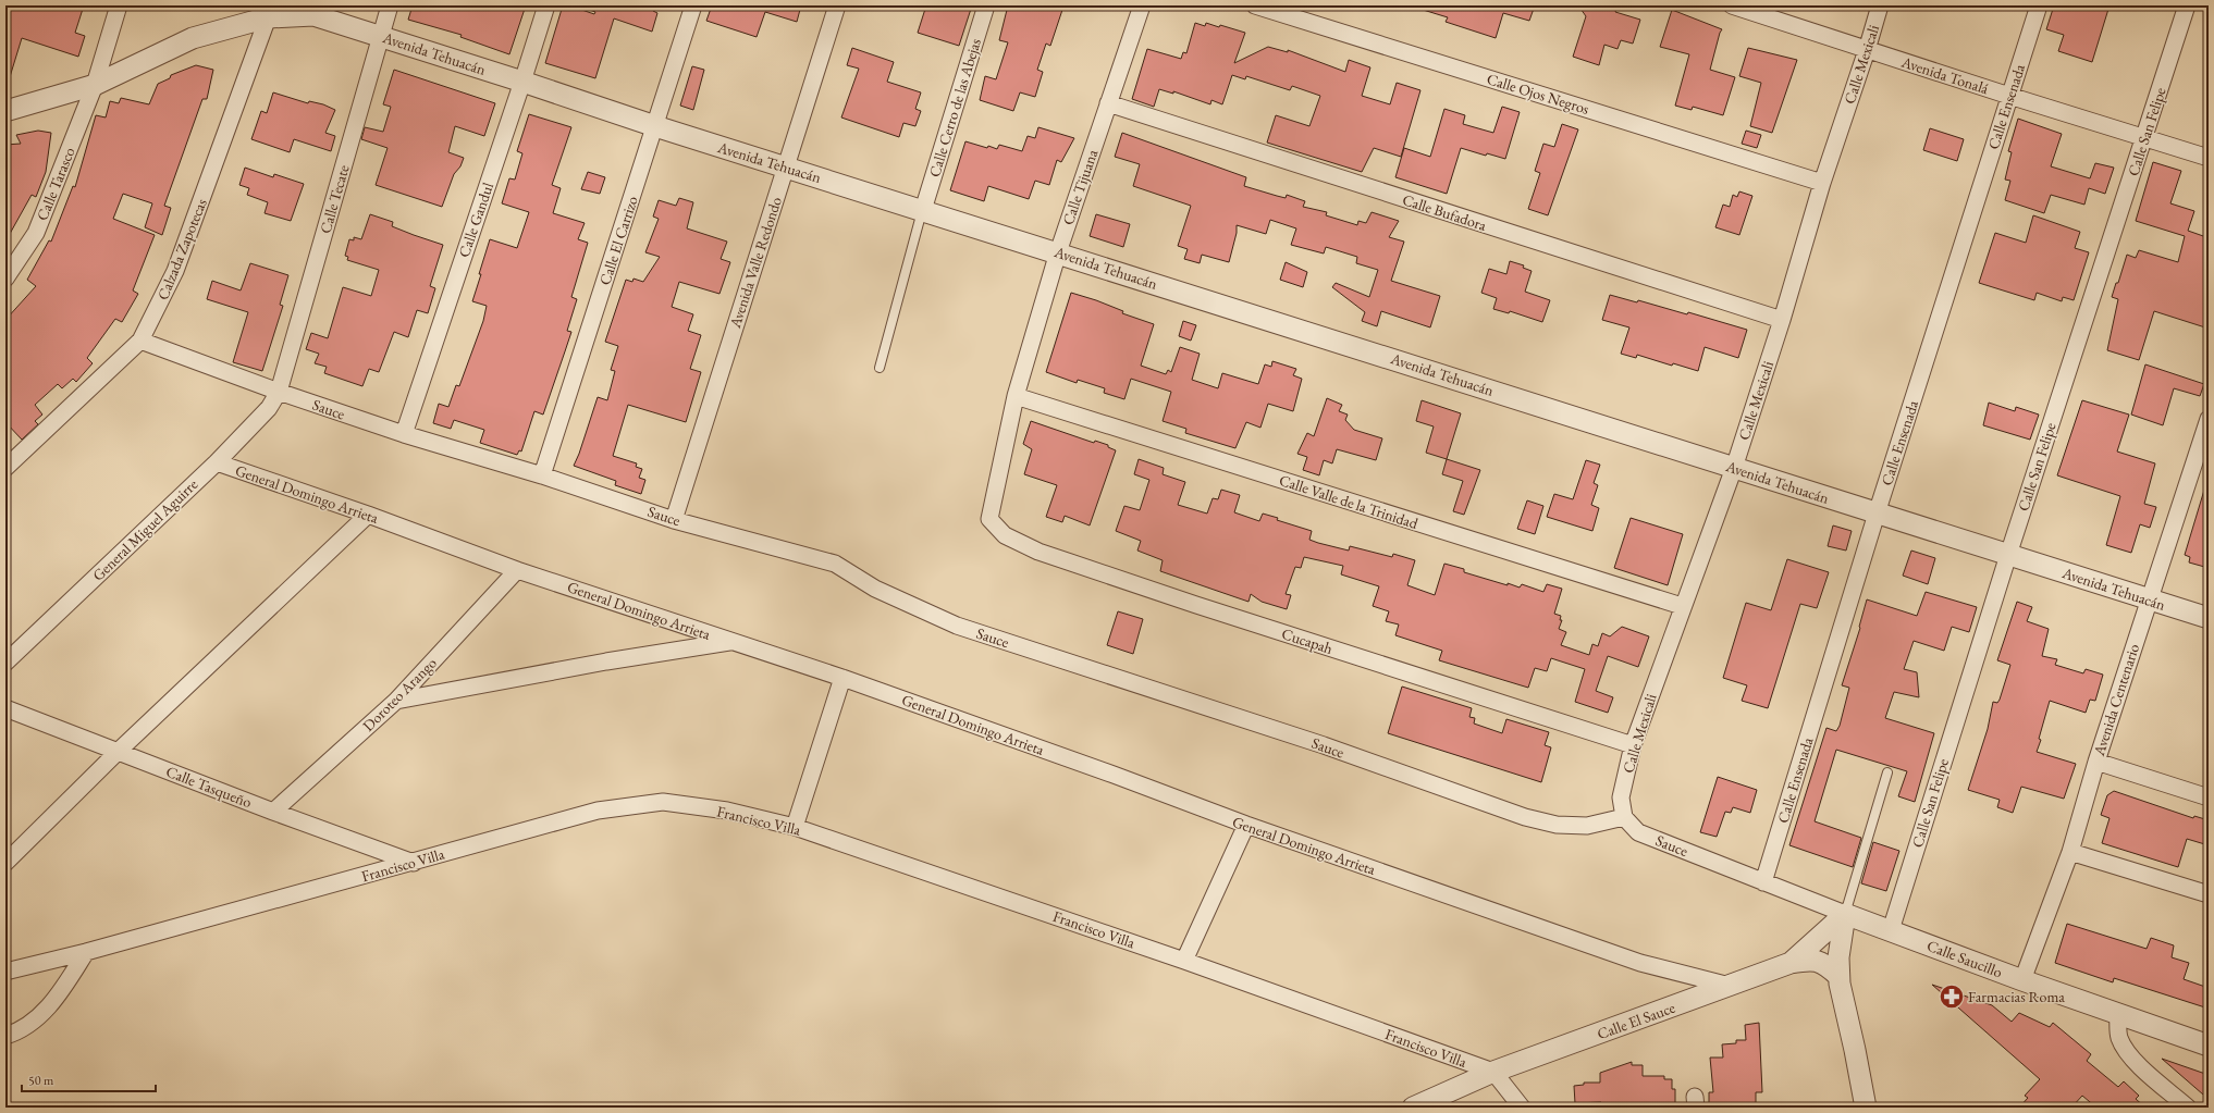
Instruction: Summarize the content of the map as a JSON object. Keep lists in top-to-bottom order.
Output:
{
  "streets": {
    "street": [
      "Avenida Tehuacán",
      "Calle Mexicali",
      "Avenida Tonalá",
      "Calle Ojos Negros",
      "Calle Ensenada",
      "Calle Cerro de las Abejas",
      "Calle San Felipe",
      "Calle Tarasco",
      "Calle Tijuana",
      "Calle Tecate",
      "Calle Bufadora",
      "Calle Gandul",
      "Calle El Carrizo",
      "Calzada Zapotecas",
      "Avenida Valle Redondo",
      "Sauce",
      "General Domingo Arrieta",
      "Calle Valle de la Trinidad",
      "General Miguel Aguirre",
      "Cucapah",
      "Doroteo Arango",
      "Avenida Centenario",
      "Calle Tasqueño",
      "Francisco Villa",
      "Calle Saucillo",
      "Calle El Sauce"
    ]
  },
  "crossings": [
    ["Avenida Tehuacán", "Calle Mexicali"],
    ["Avenida Tehuacán", "Calle Ensenada"],
    ["Avenida Tehuacán", "Calle Cerro de las Abejas"],
    ["Avenida Tehuacán", "Calle San Felipe"],
    ["Avenida Tehuacán", "Calle Tarasco"],
    ["Avenida Tehuacán", "Calle Tijuana"],
    ["Avenida Tehuacán", "Calle Tecate"],
    ["Avenida Tehuacán", "Calle Gandul"],
    ["Avenida Tehuacán", "Calle El Carrizo"],
    ["Avenida Tehuacán", "Calzada Zapotecas"],
    ["Avenida Tehuacán", "Avenida Valle Redondo"],
    ["Avenida Tehuacán", "Avenida Centenario"],
    ["Calle Mexicali", "Avenida Tonalá"],
    ["Calle Mexicali", "Calle Ojos Negros"],
    ["Calle Mexicali", "Calle Bufadora"],
    ["Calle Mexicali", "Sauce"],
    ["Calle Mexicali", "Calle Valle de la Trinidad"],
    ["Calle Mexicali", "Cucapah"],
    ["Avenida Tonalá", "Calle Ensenada"],
    ["Avenida Tonalá", "Calle San Felipe"],
    ["Calle Ensenada", "Sauce"],
    ["Calle San Felipe", "Calle Saucillo"],
    ["Calle Tijuana", "Calle Bufadora"],
    ["Calle Tijuana", "Calle Valle de la Trinidad"],
    ["Calle Tijuana", "Cucapah"],
    ["Calle Tecate", "Sauce"],
    ["Calle Tecate", "General Miguel Aguirre"],
    ["Calle Gandul", "Sauce"],
    ["Calle El Carrizo", "Sauce"],
    ["Calzada Zapotecas", "Sauce"],
    ["Avenida Valle Redondo", "Sauce"],
    ["Sauce", "General Miguel Aguirre"],
    ["Sauce", "Calle Saucillo"],
    ["Sauce", "Calle El Sauce"],
    ["General Domingo Arrieta", "General Miguel Aguirre"],
    ["General Domingo Arrieta", "Doroteo Arango"],
    ["General Domingo Arrieta", "Calle El Sauce"],
    ["Doroteo Arango", "Calle Tasqueño"],
    ["Avenida Centenario", "Calle Saucillo"],
    ["Calle Tasqueño", "Francisco Villa"],
    ["Francisco Villa", "Calle El Sauce"],
    ["Calle Saucillo", "Calle El Sauce"]
  ],
  "places": {
    "pharmacy": ["Farmacias Roma"]
  },
  "scale_bar": "50 m"
}
